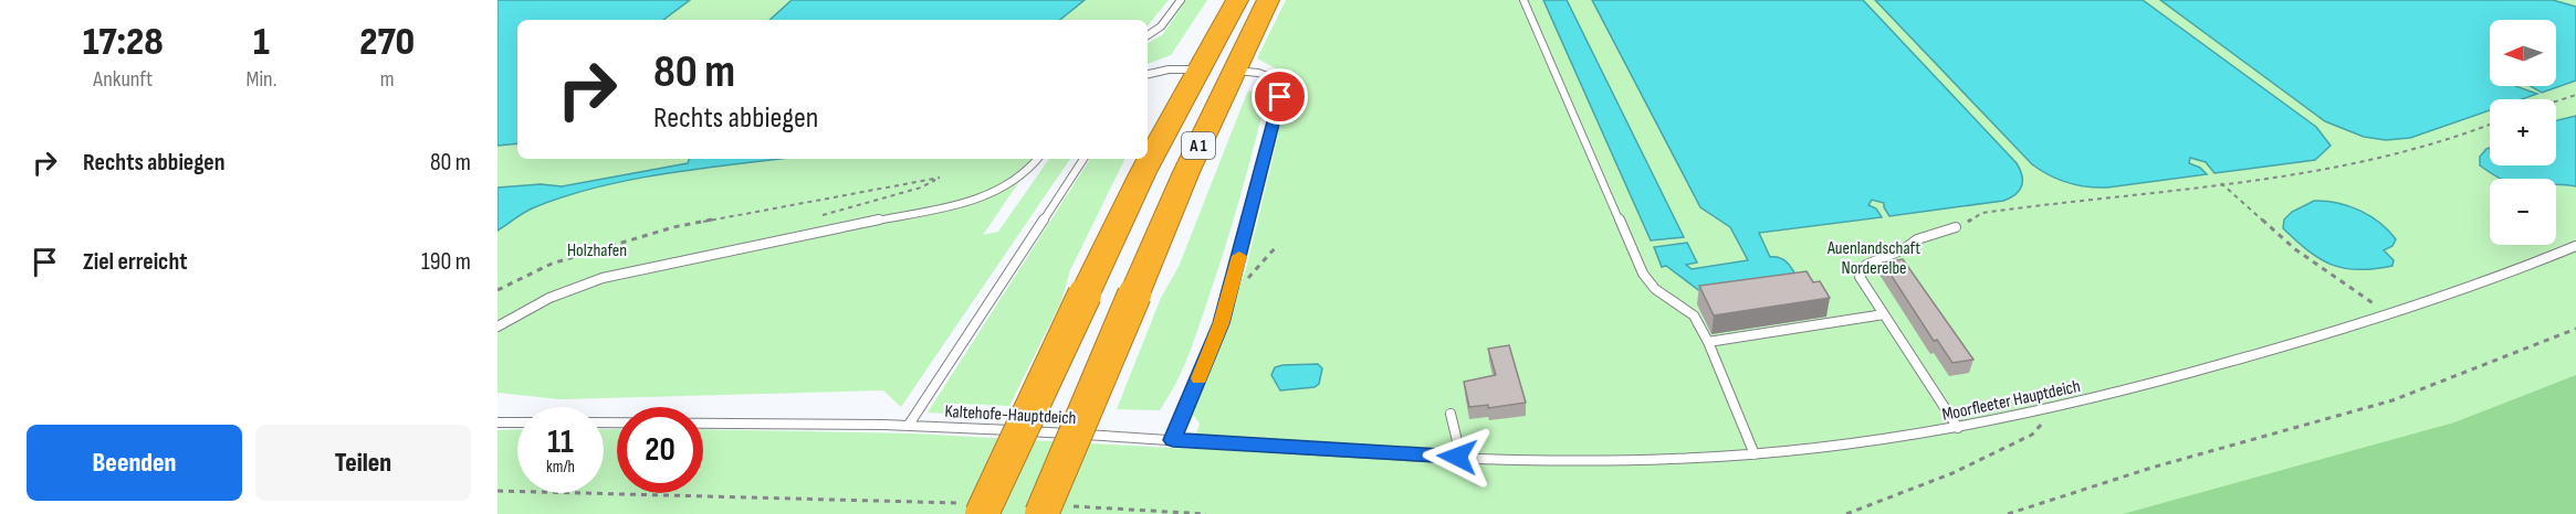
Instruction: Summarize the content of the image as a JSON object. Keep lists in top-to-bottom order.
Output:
{
  "streets": {
    "highway": ["A 1"],
    "lane": ["Moorfleeter Hauptdeich", "Kaltehofe-Hauptdeich"]
  },
  "crossings": [
    ["Moorfleeter Hauptdeich", "Kaltehofe-Hauptdeich"]
  ],
  "parks": ["Auenlandschaft Norderelbe", "Holzhafen"],
  "north": "left",
  "page": {
    "eta": [
      "17:28",
      "Ankunft",
      "1",
      "Min.",
      "270",
      "m"
    ],
    "map_buttons": ["+", "−"],
    "turn": ["80 m", "Rechts abbiegen"],
    "list": [
      {
        "name": "Rechts abbiegen",
        "value": "80 m"
      },
      {
        "name": "Ziel erreicht",
        "value": "190 m"
      }
    ],
    "speed": "11 km/h",
    "limit": "20",
    "buttons": ["Beenden", "Teilen"]
  }
}
